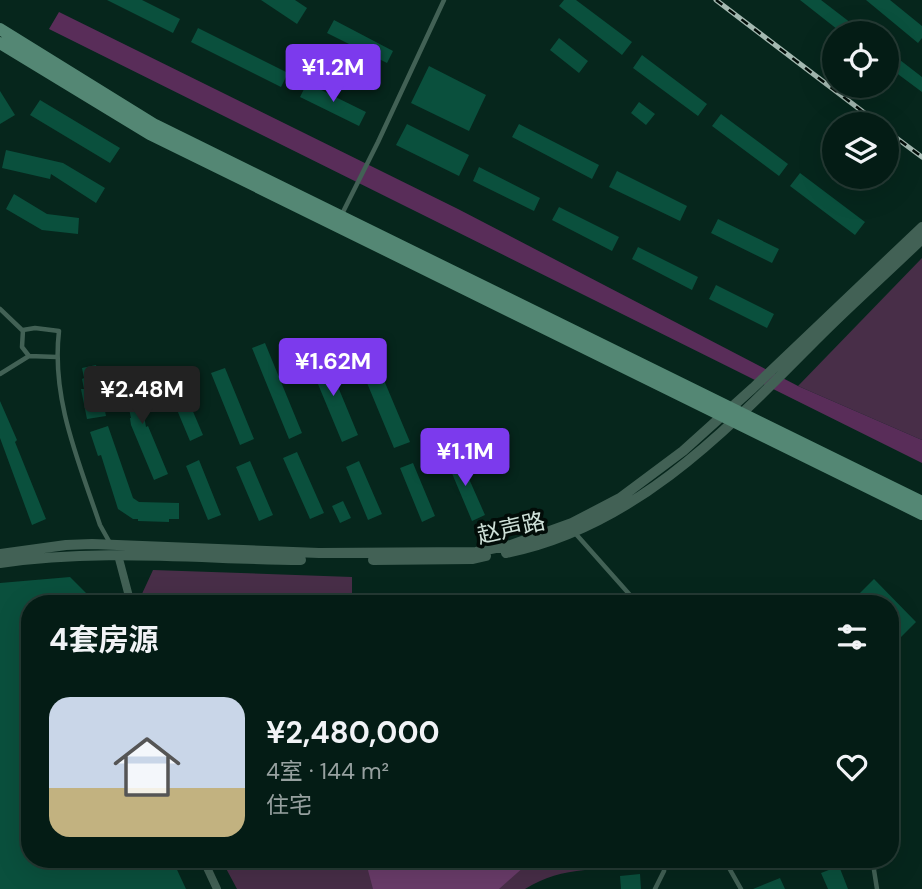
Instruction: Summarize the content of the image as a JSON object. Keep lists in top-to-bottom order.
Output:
{
  "streets": {
    "street": ["赵声路"]
  },
  "page": {
    "price": [
      "¥1.2M",
      "¥1.62M",
      "¥2.48M",
      "¥1.1M"
    ],
    "heading": "4套房源",
    "list": [
      {
        "name": "¥2,480,000",
        "note": "4室 · 144 m² · 住宅"
      }
    ]
  }
}
